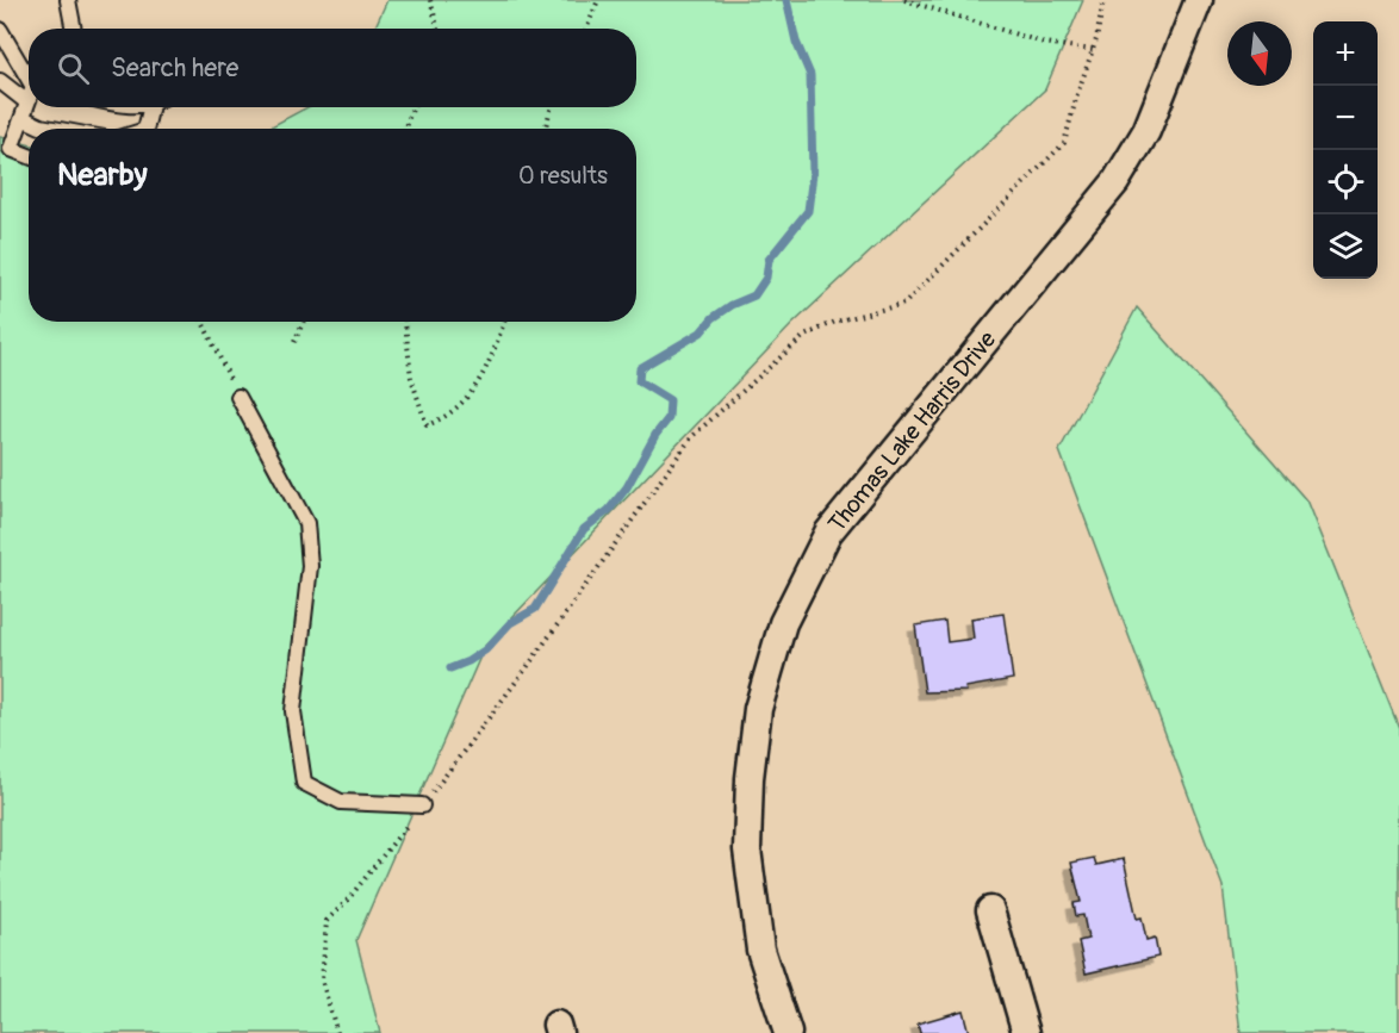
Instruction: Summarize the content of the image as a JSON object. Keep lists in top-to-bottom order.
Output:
{
  "streets": {
    "street": ["Thomas Lake Harris Drive"]
  },
  "north": "bottom",
  "page": {
    "map_buttons": ["+", "−"],
    "search": "Search here",
    "heading": ["Nearby", "0 results"]
  }
}
